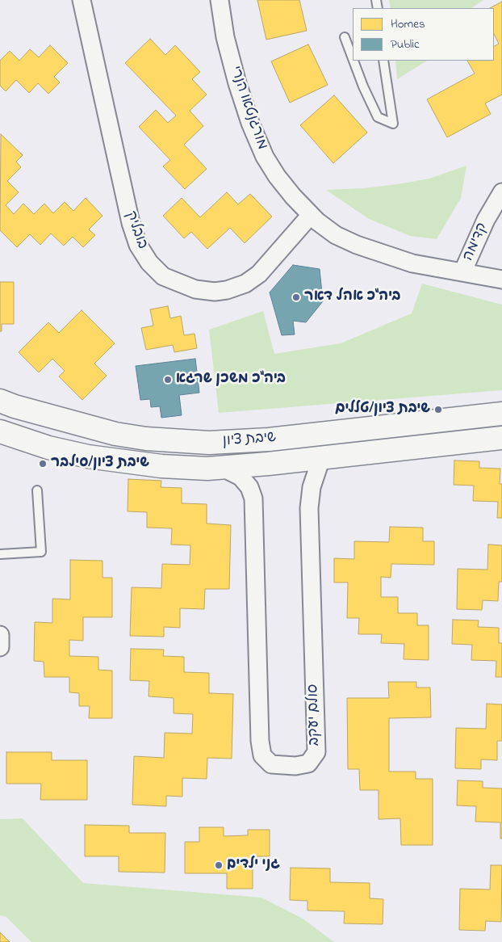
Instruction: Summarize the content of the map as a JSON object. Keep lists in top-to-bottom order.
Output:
{
  "streets": {
    "street": [
      "מורגנטאו הנרי",
      "בובליק",
      "קדימה",
      "שיבת ציון",
      "סולם יעקב"
    ]
  },
  "crossings": [
    ["מורגנטאו הנרי", "בובליק"],
    ["מורגנטאו הנרי", "קדימה"],
    ["שיבת ציון", "סולם יעקב"]
  ],
  "places": [
    "ביה\"כ אהל דאר",
    "ביה\"כ משכן שרגא",
    "שיבת ציון/טללים",
    "שיבת ציון/סילבר",
    "גני ילדים"
  ],
  "legend": ["Homes", "Public"]
}
